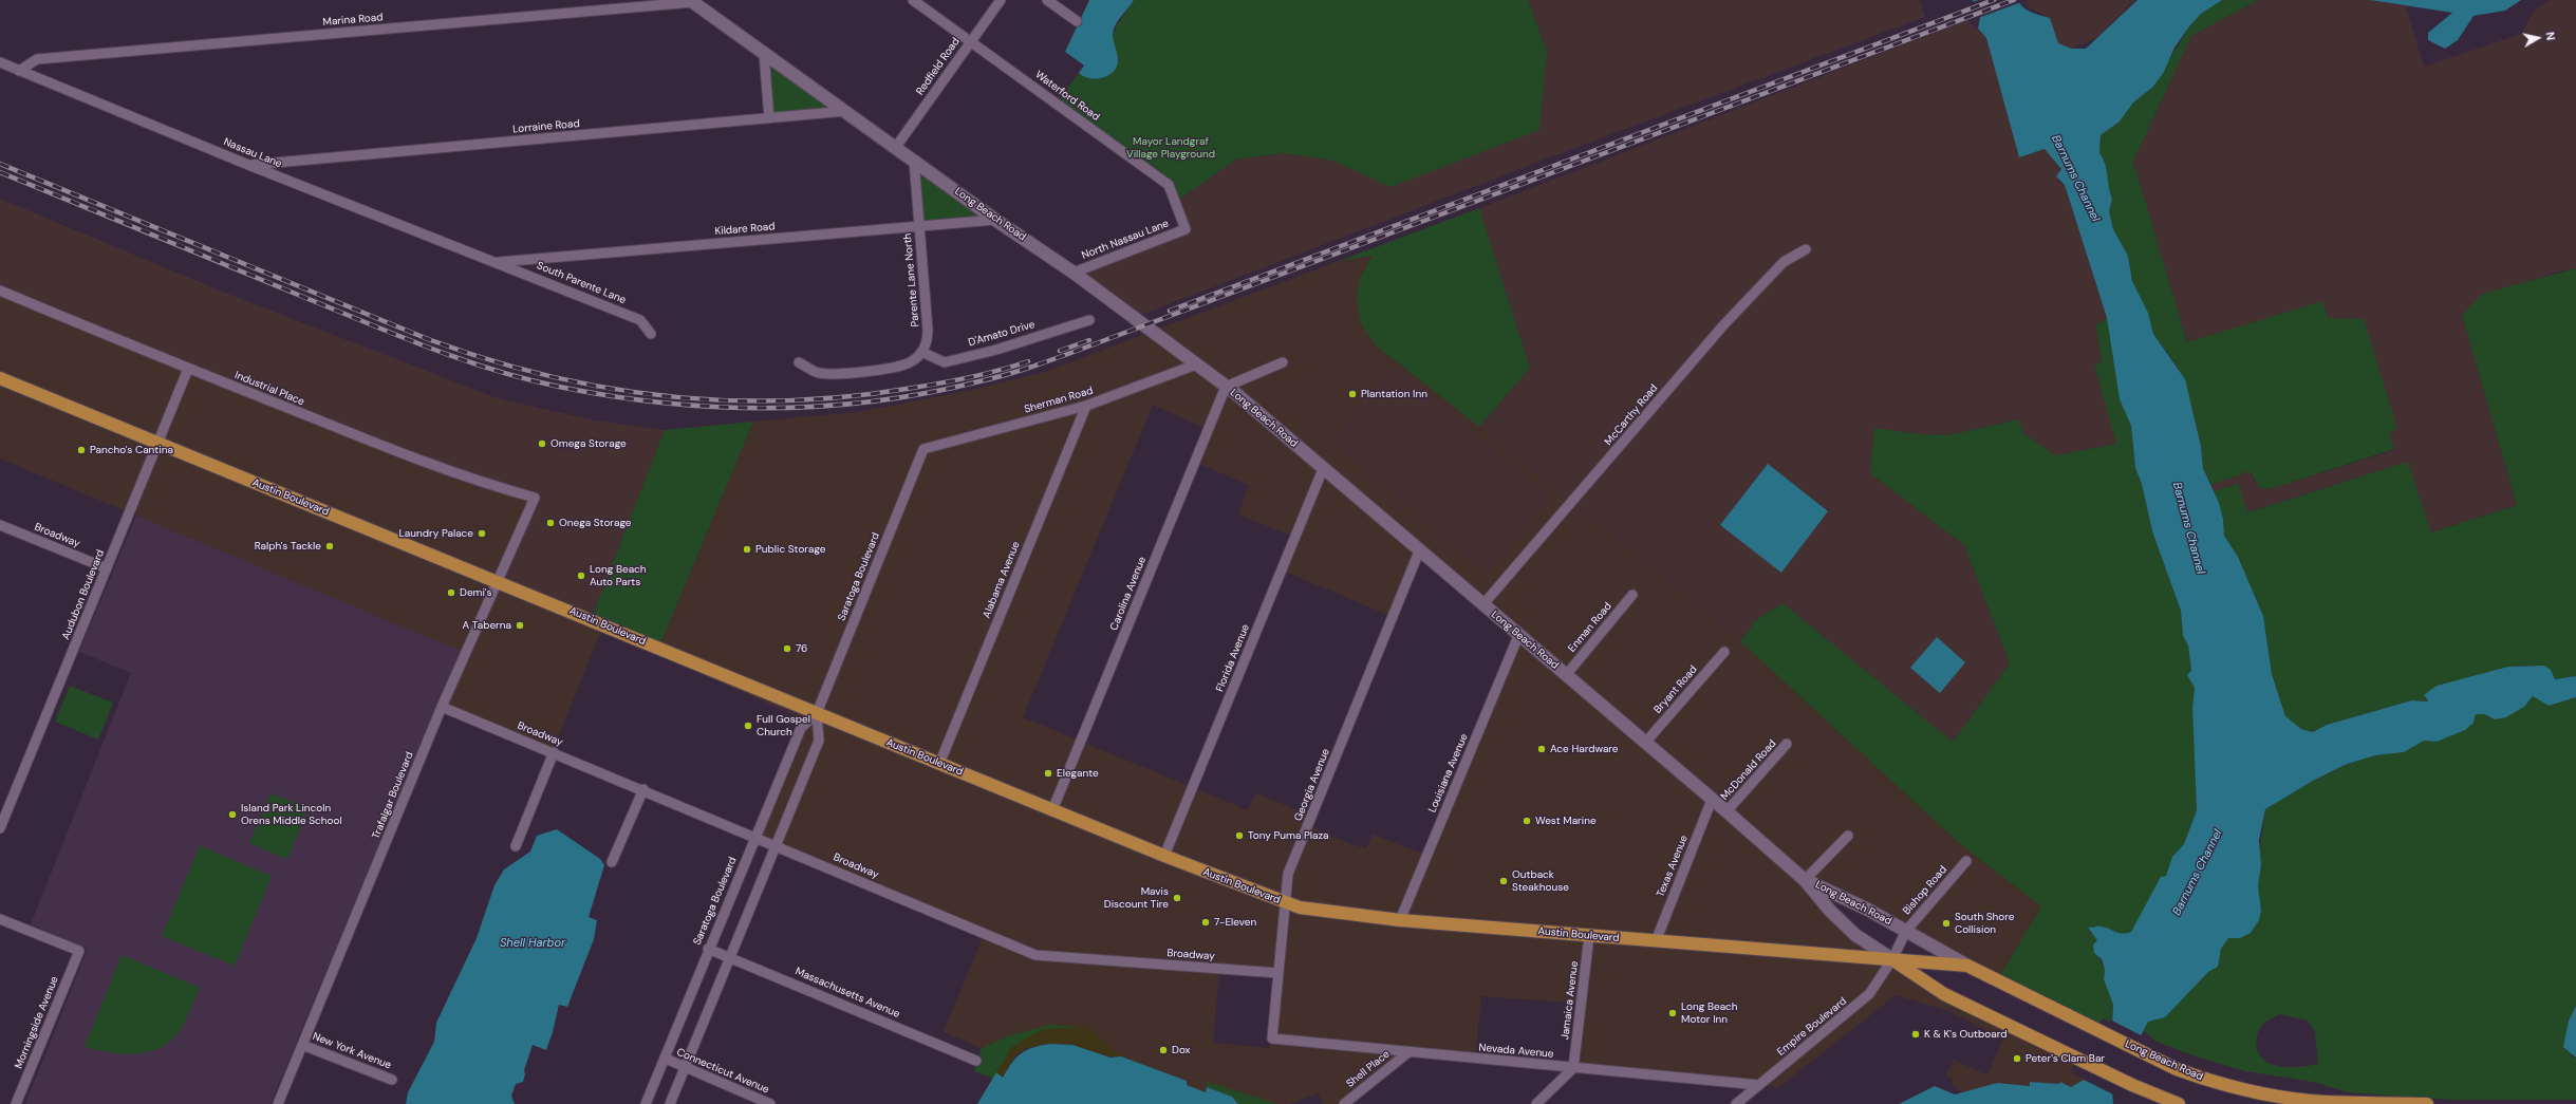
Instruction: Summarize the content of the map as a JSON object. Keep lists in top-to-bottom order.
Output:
{
  "streets": {
    "main road": ["Long Beach Road", "Austin Boulevard"],
    "street": [
      "Marina Road",
      "Redfield Road",
      "Waterford Road",
      "Lorraine Road",
      "Nassau Lane",
      "Kildare Road",
      "North Nassau Lane",
      "Parente Lane North",
      "South Parente Lane",
      "D'Amato Drive",
      "Industrial Place",
      "Sherman Road",
      "McCarthy Road",
      "Broadway",
      "Saratoga Boulevard",
      "Alabama Avenue",
      "Carolina Avenue",
      "Audubon Boulevard",
      "Enman Road",
      "Florida Avenue",
      "Bryant Road",
      "McDonald Road",
      "Louisiana Avenue",
      "Georgia Avenue",
      "Trafalgar Boulevard",
      "Texas Avenue",
      "Bishop Road",
      "Massachusetts Avenue",
      "Jamaica Avenue",
      "Morningside Avenue",
      "Empire Boulevard",
      "New York Avenue",
      "Nevada Avenue",
      "Shell Place",
      "Connecticut Avenue"
    ]
  },
  "crossings": [
    ["Marina Road", "Nassau Lane"],
    ["Marina Road", "Long Beach Road"],
    ["Redfield Road", "Waterford Road"],
    ["Redfield Road", "Long Beach Road"],
    ["Waterford Road", "North Nassau Lane"],
    ["Lorraine Road", "Nassau Lane"],
    ["Lorraine Road", "Long Beach Road"],
    ["Nassau Lane", "Kildare Road"],
    ["Nassau Lane", "South Parente Lane"],
    ["Long Beach Road", "Kildare Road"],
    ["Long Beach Road", "North Nassau Lane"],
    ["Long Beach Road", "Parente Lane North"],
    ["Long Beach Road", "Sherman Road"],
    ["Long Beach Road", "McCarthy Road"],
    ["Long Beach Road", "Austin Boulevard"],
    ["Long Beach Road", "Carolina Avenue"],
    ["Long Beach Road", "Enman Road"],
    ["Long Beach Road", "Florida Avenue"],
    ["Long Beach Road", "Bryant Road"],
    ["Long Beach Road", "McDonald Road"],
    ["Long Beach Road", "Louisiana Avenue"],
    ["Long Beach Road", "Georgia Avenue"],
    ["Long Beach Road", "Texas Avenue"],
    ["Long Beach Road", "Bishop Road"],
    ["Long Beach Road", "Empire Boulevard"],
    ["Kildare Road", "Parente Lane North"],
    ["Kildare Road", "South Parente Lane"],
    ["Parente Lane North", "D'Amato Drive"],
    ["Industrial Place", "Audubon Boulevard"],
    ["Industrial Place", "Trafalgar Boulevard"],
    ["Sherman Road", "Saratoga Boulevard"],
    ["Sherman Road", "Alabama Avenue"],
    ["Austin Boulevard", "Saratoga Boulevard"],
    ["Austin Boulevard", "Alabama Avenue"],
    ["Austin Boulevard", "Carolina Avenue"],
    ["Austin Boulevard", "Audubon Boulevard"],
    ["Austin Boulevard", "Florida Avenue"],
    ["Austin Boulevard", "Louisiana Avenue"],
    ["Austin Boulevard", "Georgia Avenue"],
    ["Austin Boulevard", "Trafalgar Boulevard"],
    ["Austin Boulevard", "Texas Avenue"],
    ["Austin Boulevard", "Bishop Road"],
    ["Austin Boulevard", "Jamaica Avenue"],
    ["Austin Boulevard", "Empire Boulevard"],
    ["Broadway", "Saratoga Boulevard"],
    ["Broadway", "Audubon Boulevard"],
    ["Broadway", "Georgia Avenue"],
    ["Broadway", "Trafalgar Boulevard"],
    ["Saratoga Boulevard", "Massachusetts Avenue"],
    ["Saratoga Boulevard", "Connecticut Avenue"],
    ["Georgia Avenue", "Nevada Avenue"],
    ["Trafalgar Boulevard", "New York Avenue"],
    ["Bishop Road", "Empire Boulevard"],
    ["Jamaica Avenue", "Nevada Avenue"],
    ["Empire Boulevard", "Nevada Avenue"],
    ["Nevada Avenue", "Shell Place"]
  ],
  "water": ["Barnums Channel", "Shell Harbor"],
  "parks": ["Mayor Landgraf Village Playground"],
  "places": [
    "Plantation Inn",
    "Omega Storage",
    "Pancho's Cantina",
    "Onega Storage",
    "Laundry Palace",
    "Ralph's Tackle",
    "Public Storage",
    "Long Beach Auto Parts",
    "Demi's",
    "A Taberna",
    "76",
    "Full Gospel Church",
    "Ace Hardware",
    "Elegante",
    "Island Park Lincoln Orens Middle School",
    "West Marine",
    "Tony Puma Plaza",
    "Outback Steakhouse",
    "Mavis Discount Tire",
    "7-Eleven",
    "South Shore Collision",
    "Long Beach Motor Inn",
    "K & K's Outboard",
    "Dox",
    "Peter's Clam Bar"
  ],
  "north": "right"
}
